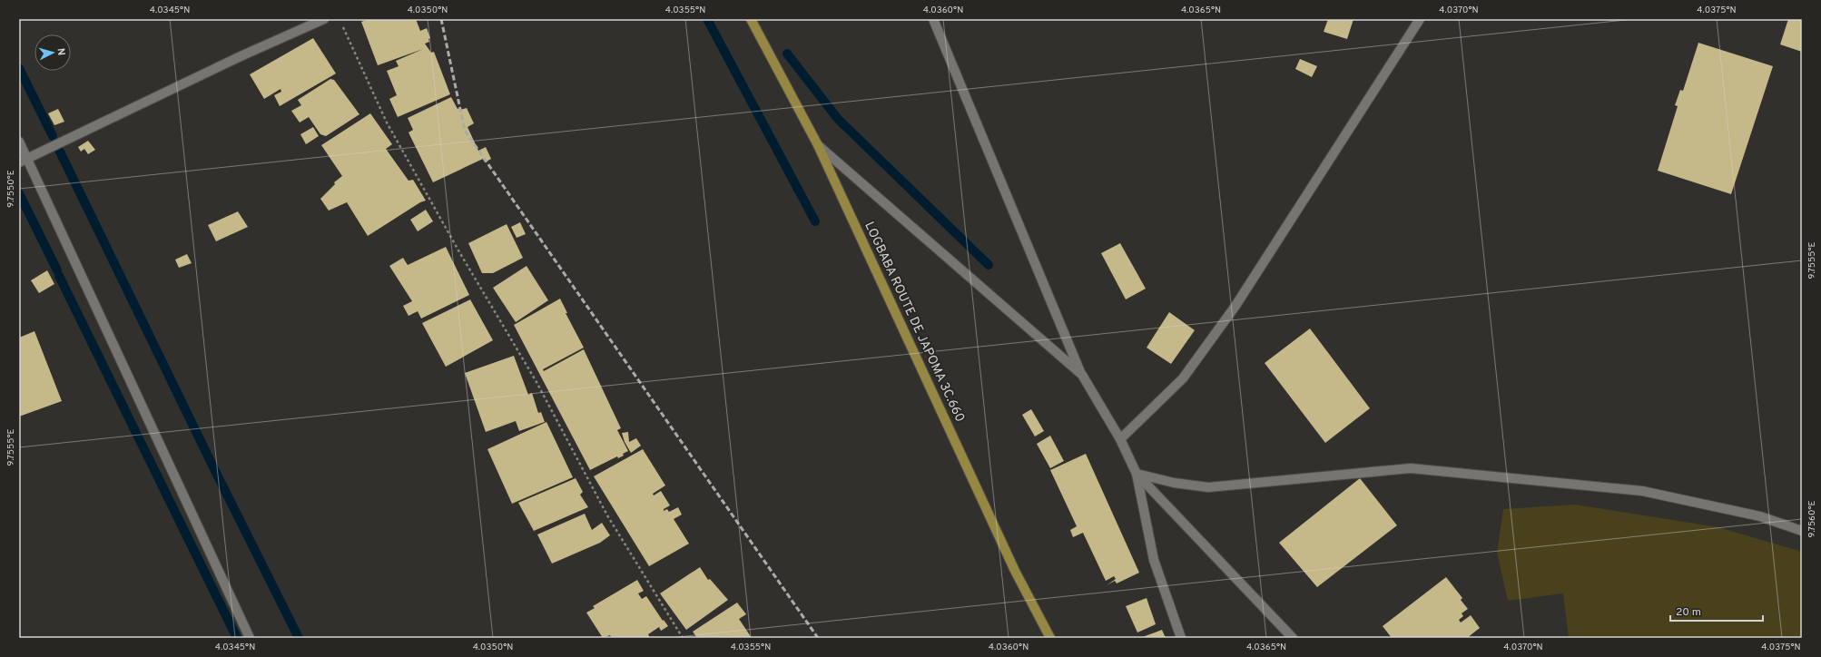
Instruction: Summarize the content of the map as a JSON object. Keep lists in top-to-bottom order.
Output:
{
  "streets": {
    "main road": ["LOGBABA ROUTE DE JAPOMA 3C.660"]
  },
  "scale_bar": "20 m",
  "north": "right",
  "coordinates": [
    "4.0345°N",
    "4.0350°N",
    "4.0355°N",
    "4.0360°N",
    "4.0365°N",
    "4.0370°N",
    "4.0375°N",
    "9.7550°E",
    "9.7555°E",
    "9.7560°E"
  ]
}
